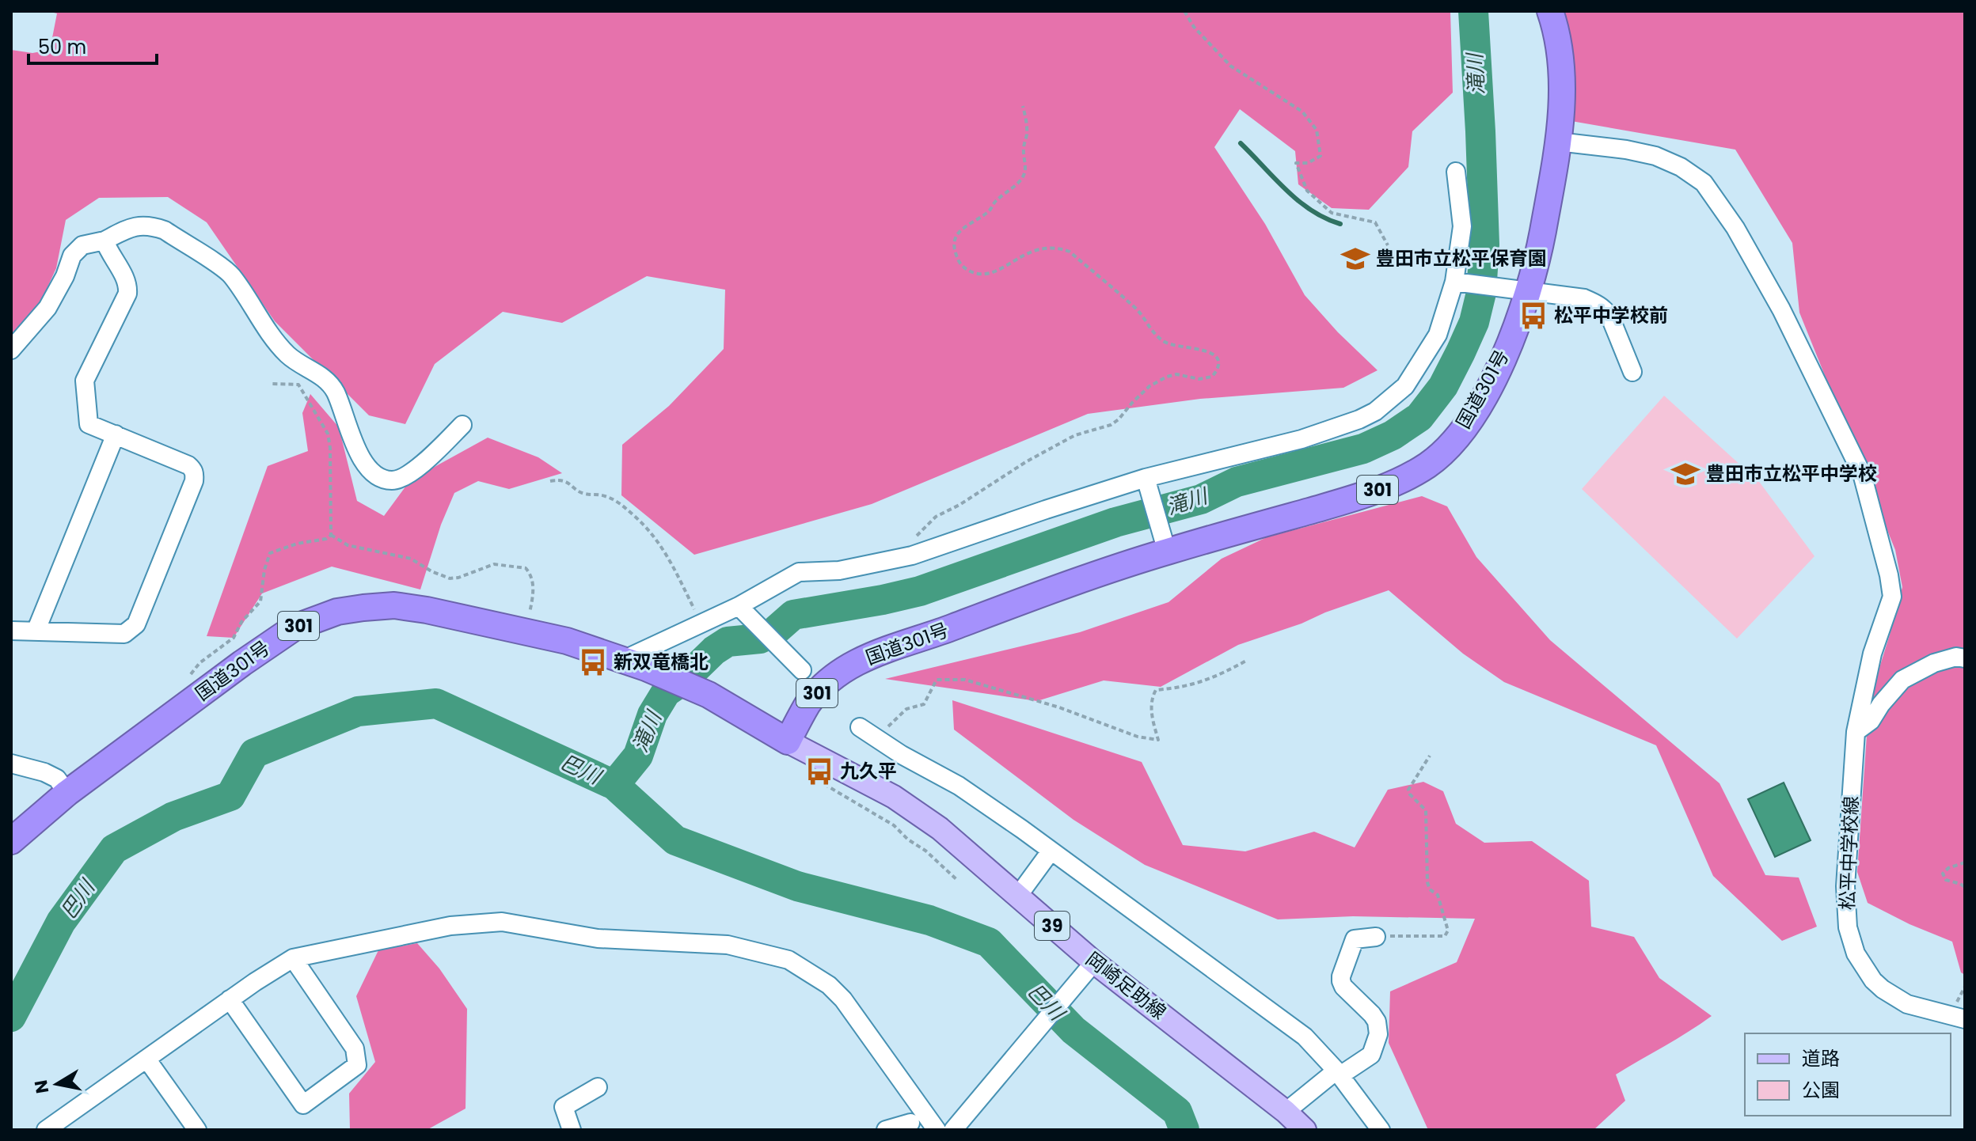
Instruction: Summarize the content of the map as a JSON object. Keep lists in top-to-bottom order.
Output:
{
  "streets": {
    "highway": ["国道301号", "301"],
    "main road": ["39", "岡崎足助線"],
    "street": ["松平中学校線"]
  },
  "crossings": [
    ["国道301号", "松平中学校線"],
    ["国道301号", "岡崎足助線"]
  ],
  "water": ["滝川", "巴川"],
  "places": {
    "school or university": ["豊田市立松平保育園", "豊田市立松平中学校"],
    "bus stop": ["松平中学校前", "新双竜橋北", "九久平"]
  },
  "legend": ["道路", "公園"],
  "scale_bar": "50 m",
  "north": "left"
}
